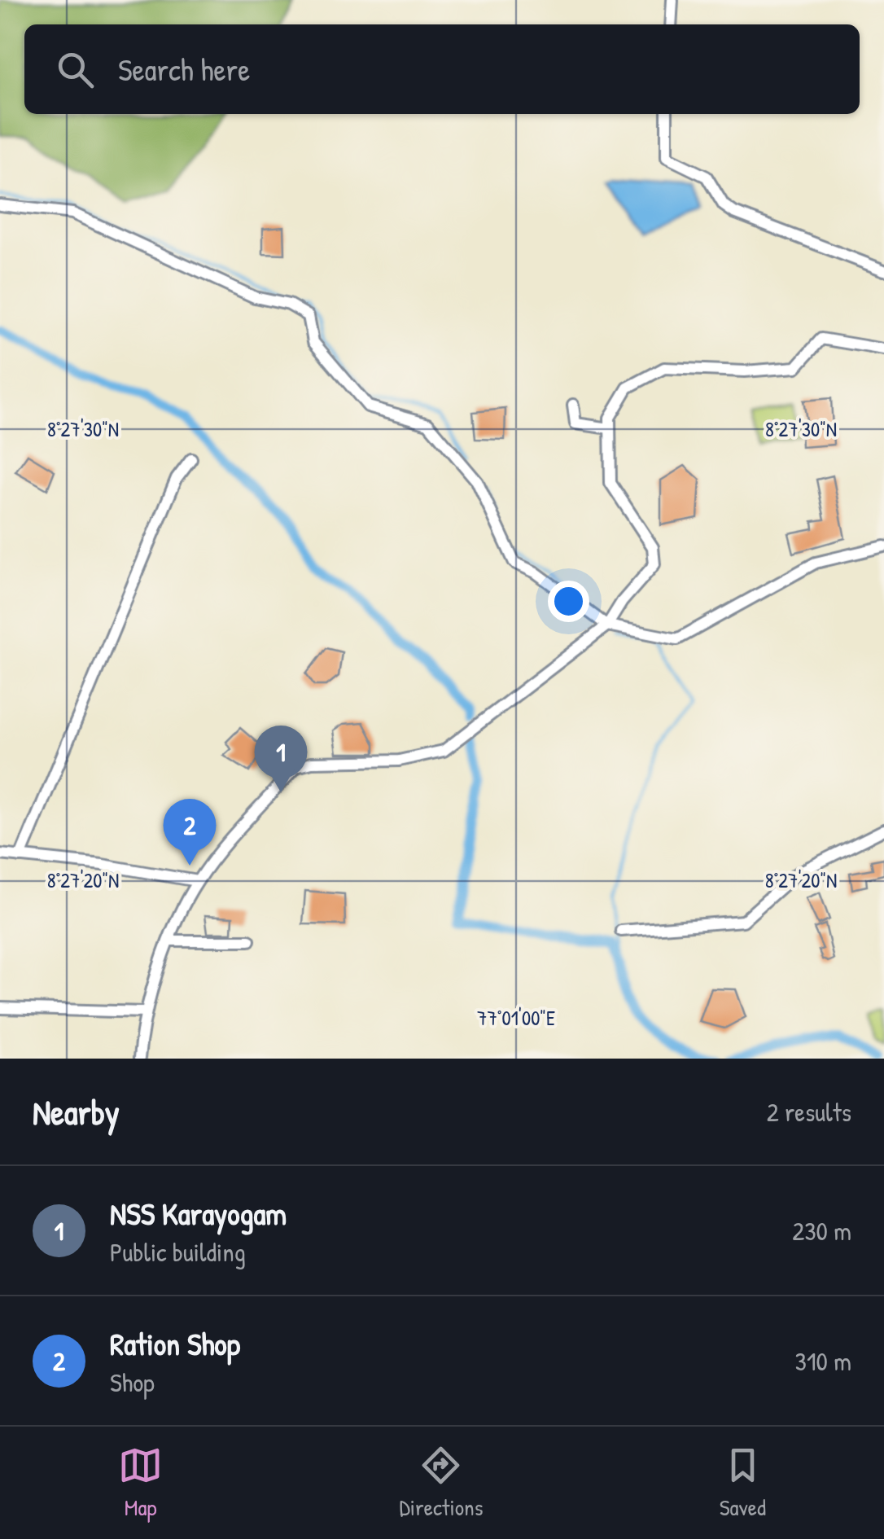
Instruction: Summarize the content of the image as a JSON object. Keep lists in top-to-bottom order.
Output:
{
  "page": {
    "search": "Search here",
    "pins": ["1", "2"],
    "heading": ["Nearby", "2 results"],
    "list": [
      {
        "mark": "1",
        "name": "NSS Karayogam",
        "note": "Public building",
        "value": "230 m"
      },
      {
        "mark": "2",
        "name": "Ration Shop",
        "note": "Shop",
        "value": "310 m"
      }
    ],
    "nav": ["Map", "Directions", "Saved"]
  },
  "coordinates": ["8°27'30\"N", "8°27'20\"N", "77°01'00\"E"]
}
